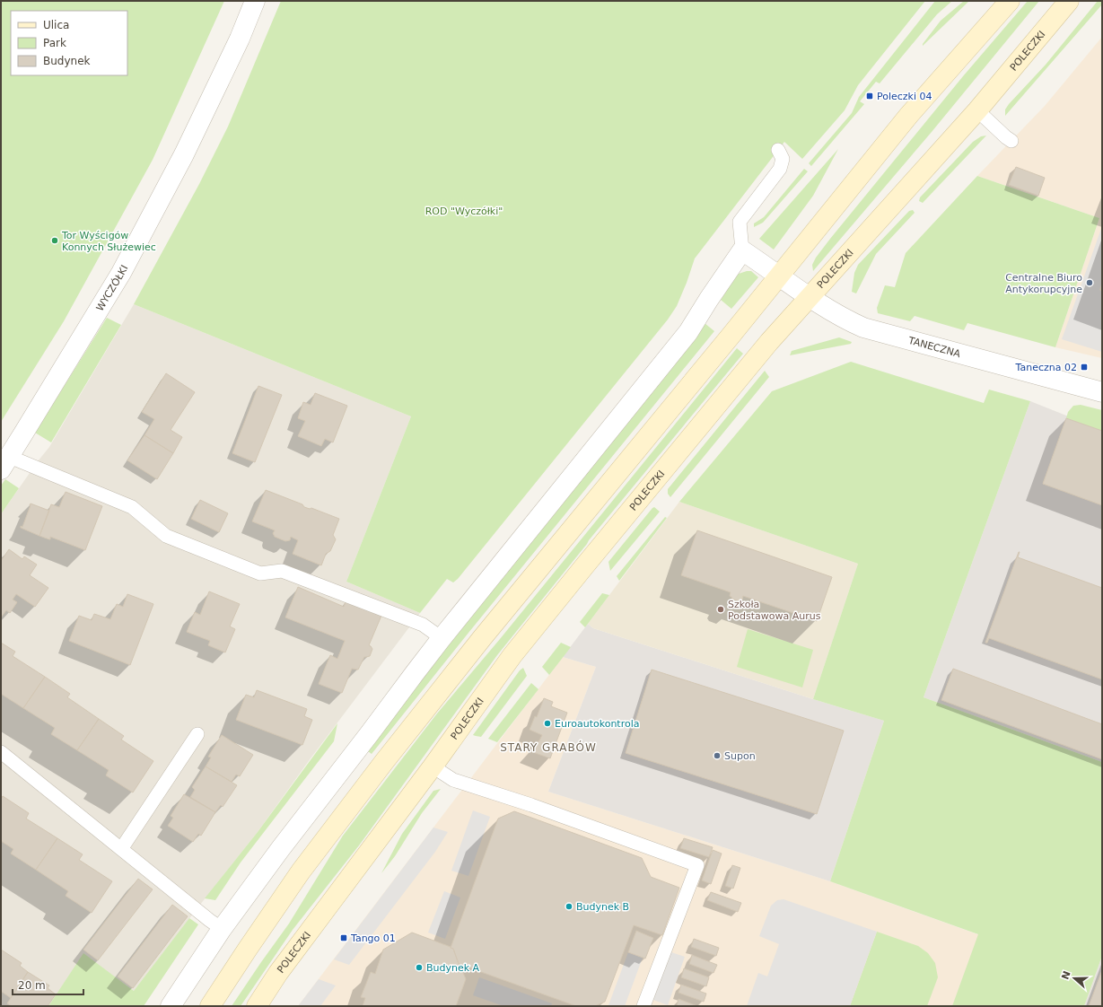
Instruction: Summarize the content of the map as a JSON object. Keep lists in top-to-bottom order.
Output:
{
  "streets": {
    "main road": ["POLECZKI"],
    "street": ["WYCZÓŁKI", "TANECZNA"]
  },
  "crossings": [
    ["POLECZKI", "TANECZNA"]
  ],
  "districts": ["STARY GRABÓW"],
  "parks": ["ROD \"Wyczółki\""],
  "places": {
    "transit": ["Poleczki 04", "Taneczna 02", "Tango 01"],
    "other": [
      "Tor Wyścigów Konnych Służewiec",
      "Centralne Biuro Antykorupcyjne",
      "Szkoła Podstawowa Aurus",
      "Euroautokontrola",
      "Supon",
      "Budynek B",
      "Budynek A"
    ]
  },
  "legend": ["Ulica", "Park", "Budynek"],
  "scale_bar": "20 m",
  "north": "left"
}
